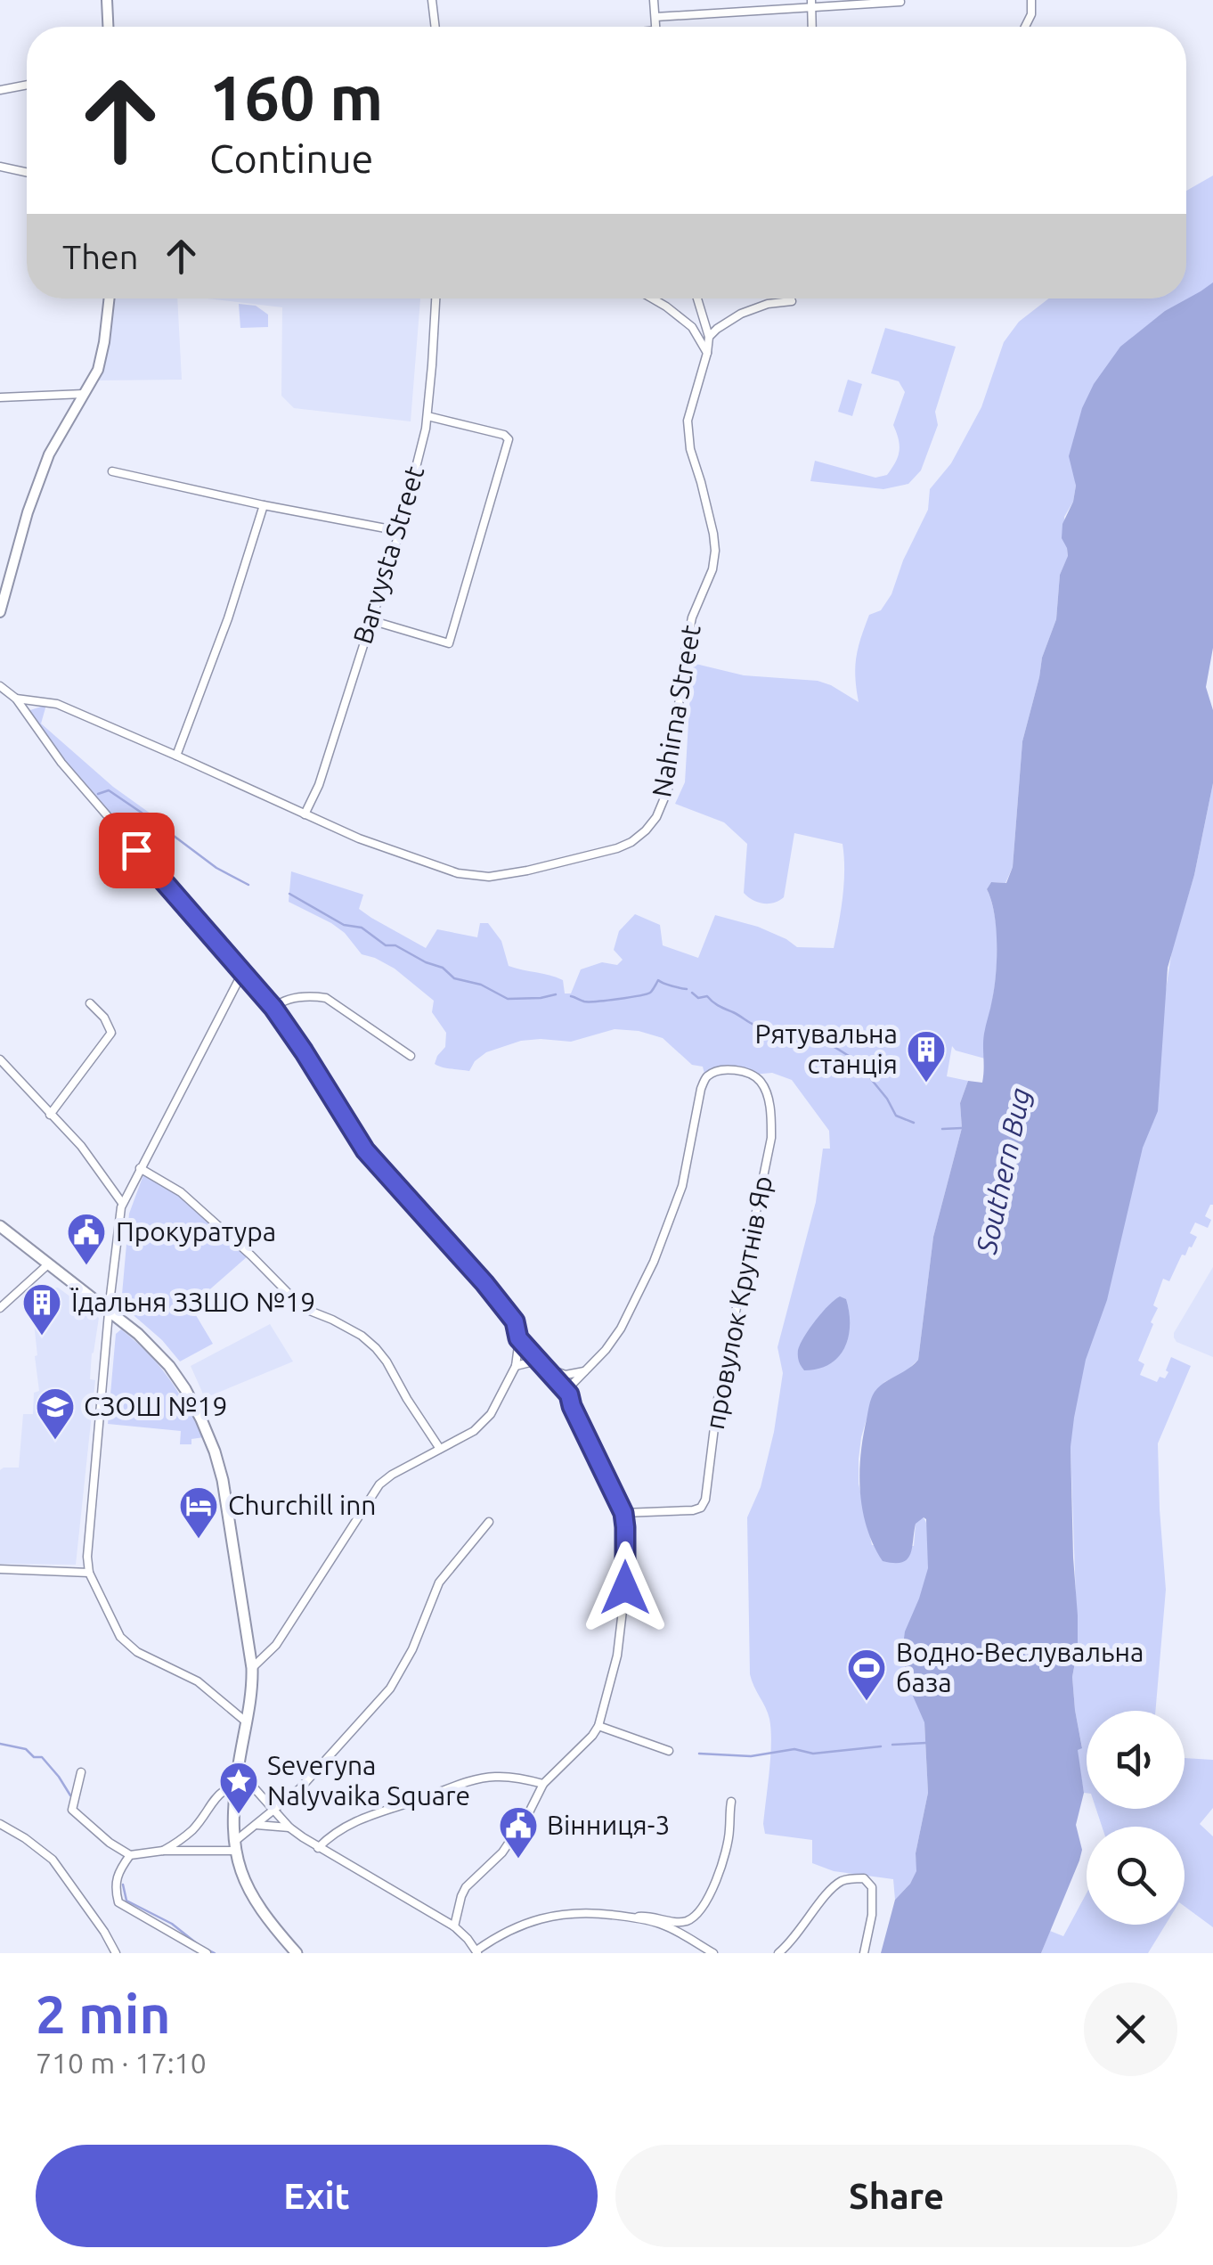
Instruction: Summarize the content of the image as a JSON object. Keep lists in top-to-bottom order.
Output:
{
  "streets": {
    "street": ["Barvysta Street", "Nahirna Street", "провулок Крутнів Яр"]
  },
  "crossings": [
    ["Barvysta Street", "Nahirna Street"]
  ],
  "water": ["Southern Bug"],
  "places": {
    "building": ["Рятувальна станція", "Їдальня ЗЗШО №19"],
    "public building": ["Прокуратура", "Вінниця-3"],
    "school or university": ["СЗОШ №19"],
    "hotel": ["Churchill inn"],
    "sports": ["Водно-Веслувальна база"],
    "place": ["Severyna Nalyvaika Square"]
  },
  "page": {
    "turn": ["160 m", "Continue"],
    "then": "Then",
    "heading": ["2 min", "710 m · 17:10"],
    "buttons": ["Exit", "Share"]
  }
}
